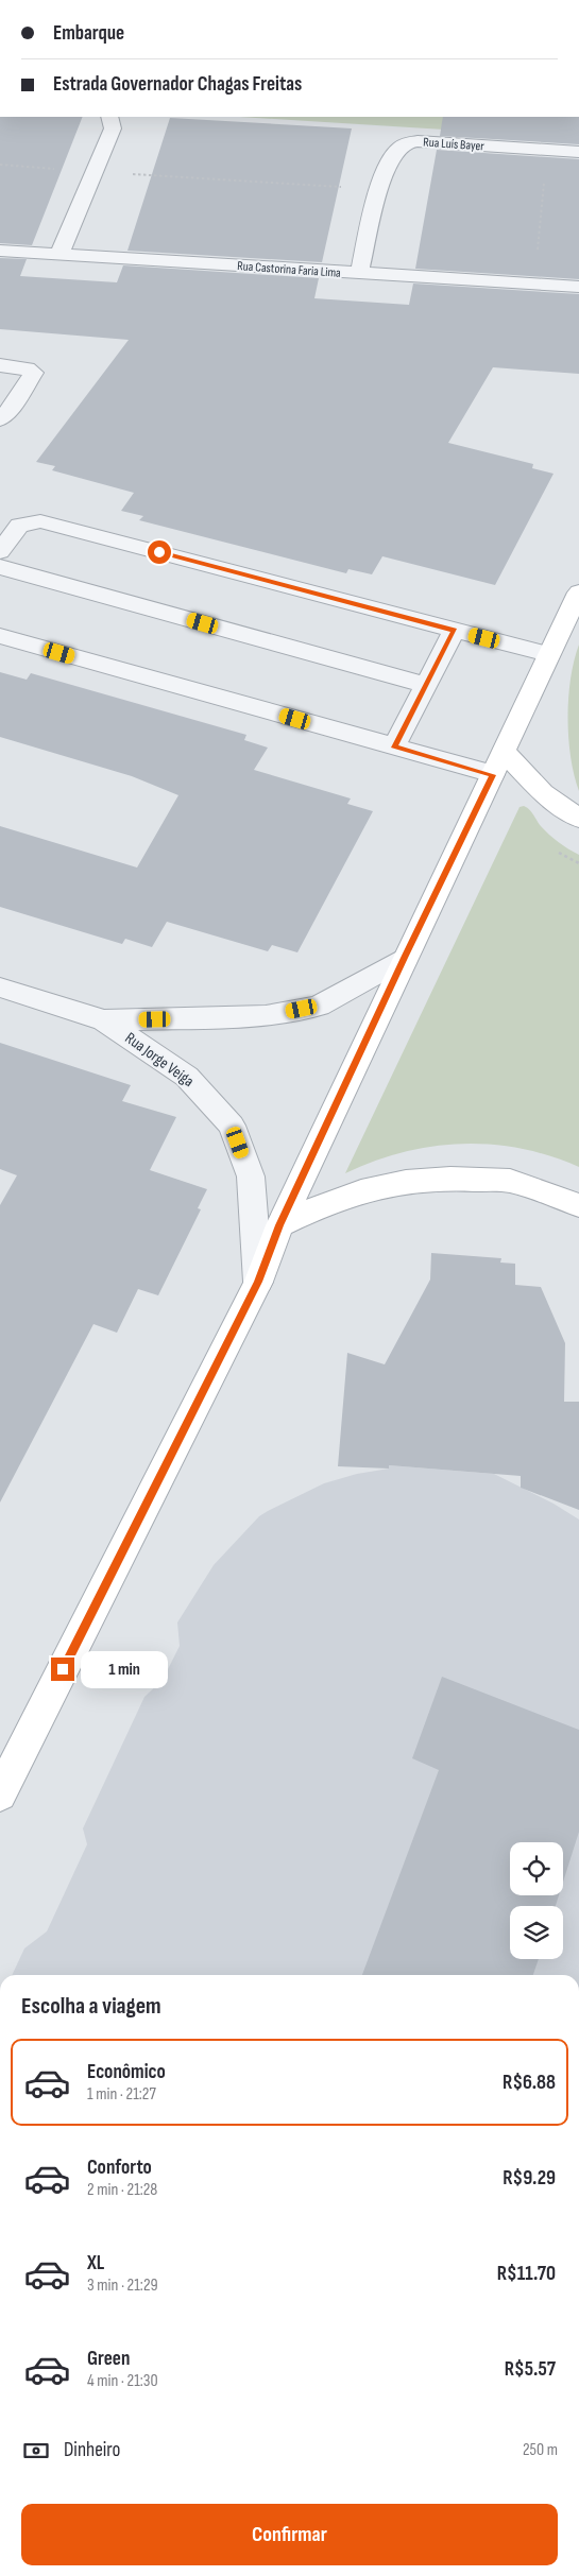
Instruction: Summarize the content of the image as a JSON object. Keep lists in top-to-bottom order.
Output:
{
  "streets": {
    "street": ["Rua Luís Bayer", "Rua Castorina Faria Lima", "Rua Jorge Veiga"]
  },
  "crossings": [
    ["Rua Luís Bayer", "Rua Castorina Faria Lima"]
  ],
  "page": {
    "banner": ["Embarque", "Estrada Governador Chagas Freitas"],
    "bubble": "1 min",
    "heading": "Escolha a viagem",
    "list": [
      {
        "name": "Econômico",
        "note": "1 min · 21:27",
        "value": "R$6.88"
      },
      {
        "name": "Conforto",
        "note": "2 min · 21:28",
        "value": "R$9.29"
      },
      {
        "name": "XL",
        "note": "3 min · 21:29",
        "value": "R$11.70"
      },
      {
        "name": "Green",
        "note": "4 min · 21:30",
        "value": "R$5.57"
      }
    ],
    "pay": ["Dinheiro", "250 m"],
    "buttons": "Confirmar"
  }
}
